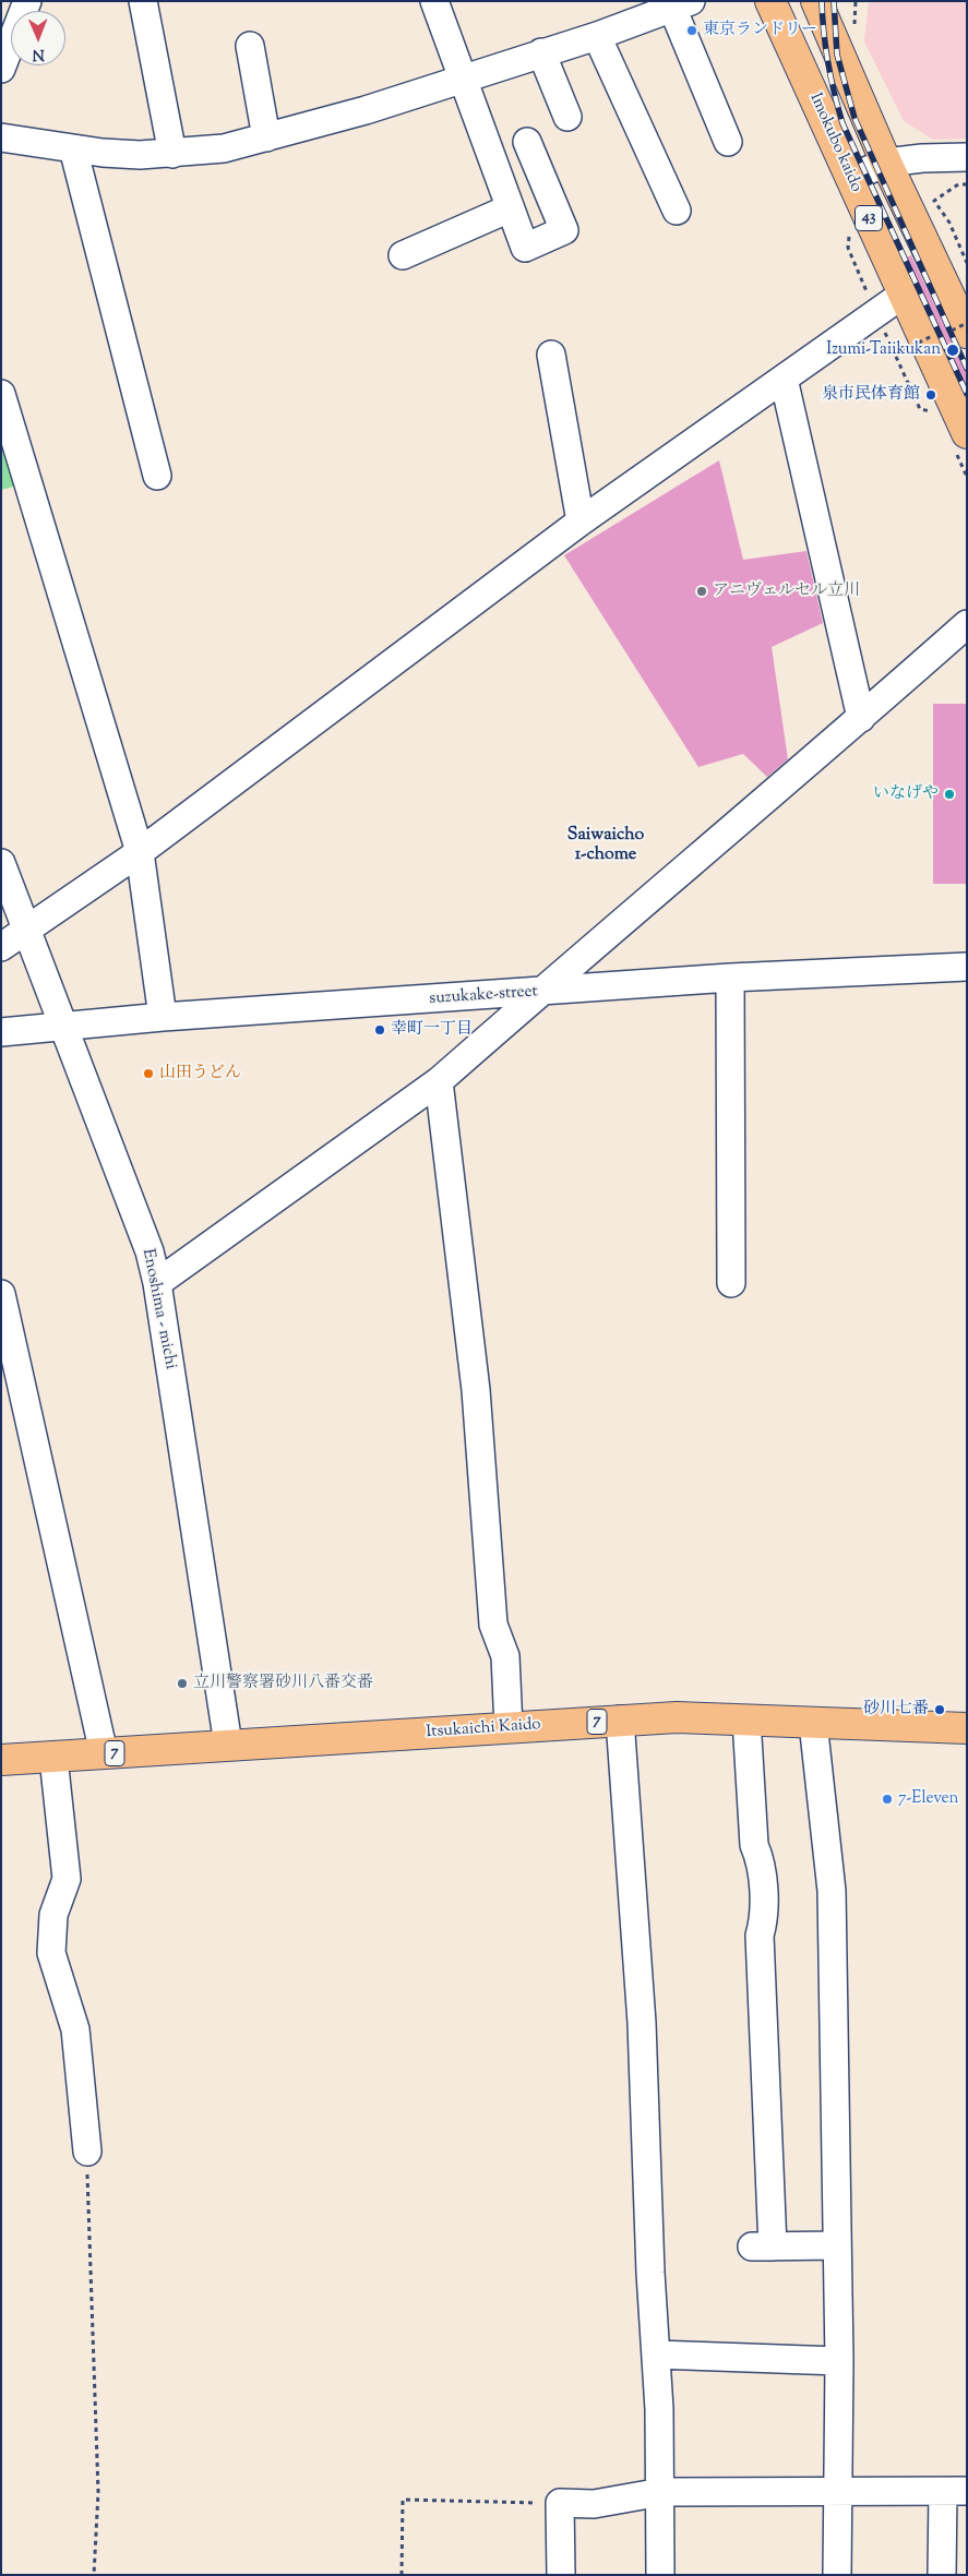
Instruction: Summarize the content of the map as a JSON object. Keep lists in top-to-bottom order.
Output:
{
  "streets": {
    "main road": [
      "Imokubo kaido",
      "43",
      "7",
      "Itsukaichi Kaido"
    ],
    "street": ["suzukake-street", "Enoshima - michi"]
  },
  "crossings": [
    ["suzukake-street", "Enoshima - michi"],
    ["Enoshima - michi", "Itsukaichi Kaido"]
  ],
  "districts": ["Saiwaicho 1-chome"],
  "places": [
    "東京ランドリー",
    "Izumi-Taiikukan",
    "泉市民体育館",
    "アニヴェルセル立川",
    "いなげや",
    "幸町一丁目",
    "山田うどん",
    "立川警察署砂川八番交番",
    "砂川七番",
    "7-Eleven"
  ],
  "north": "bottom"
}
